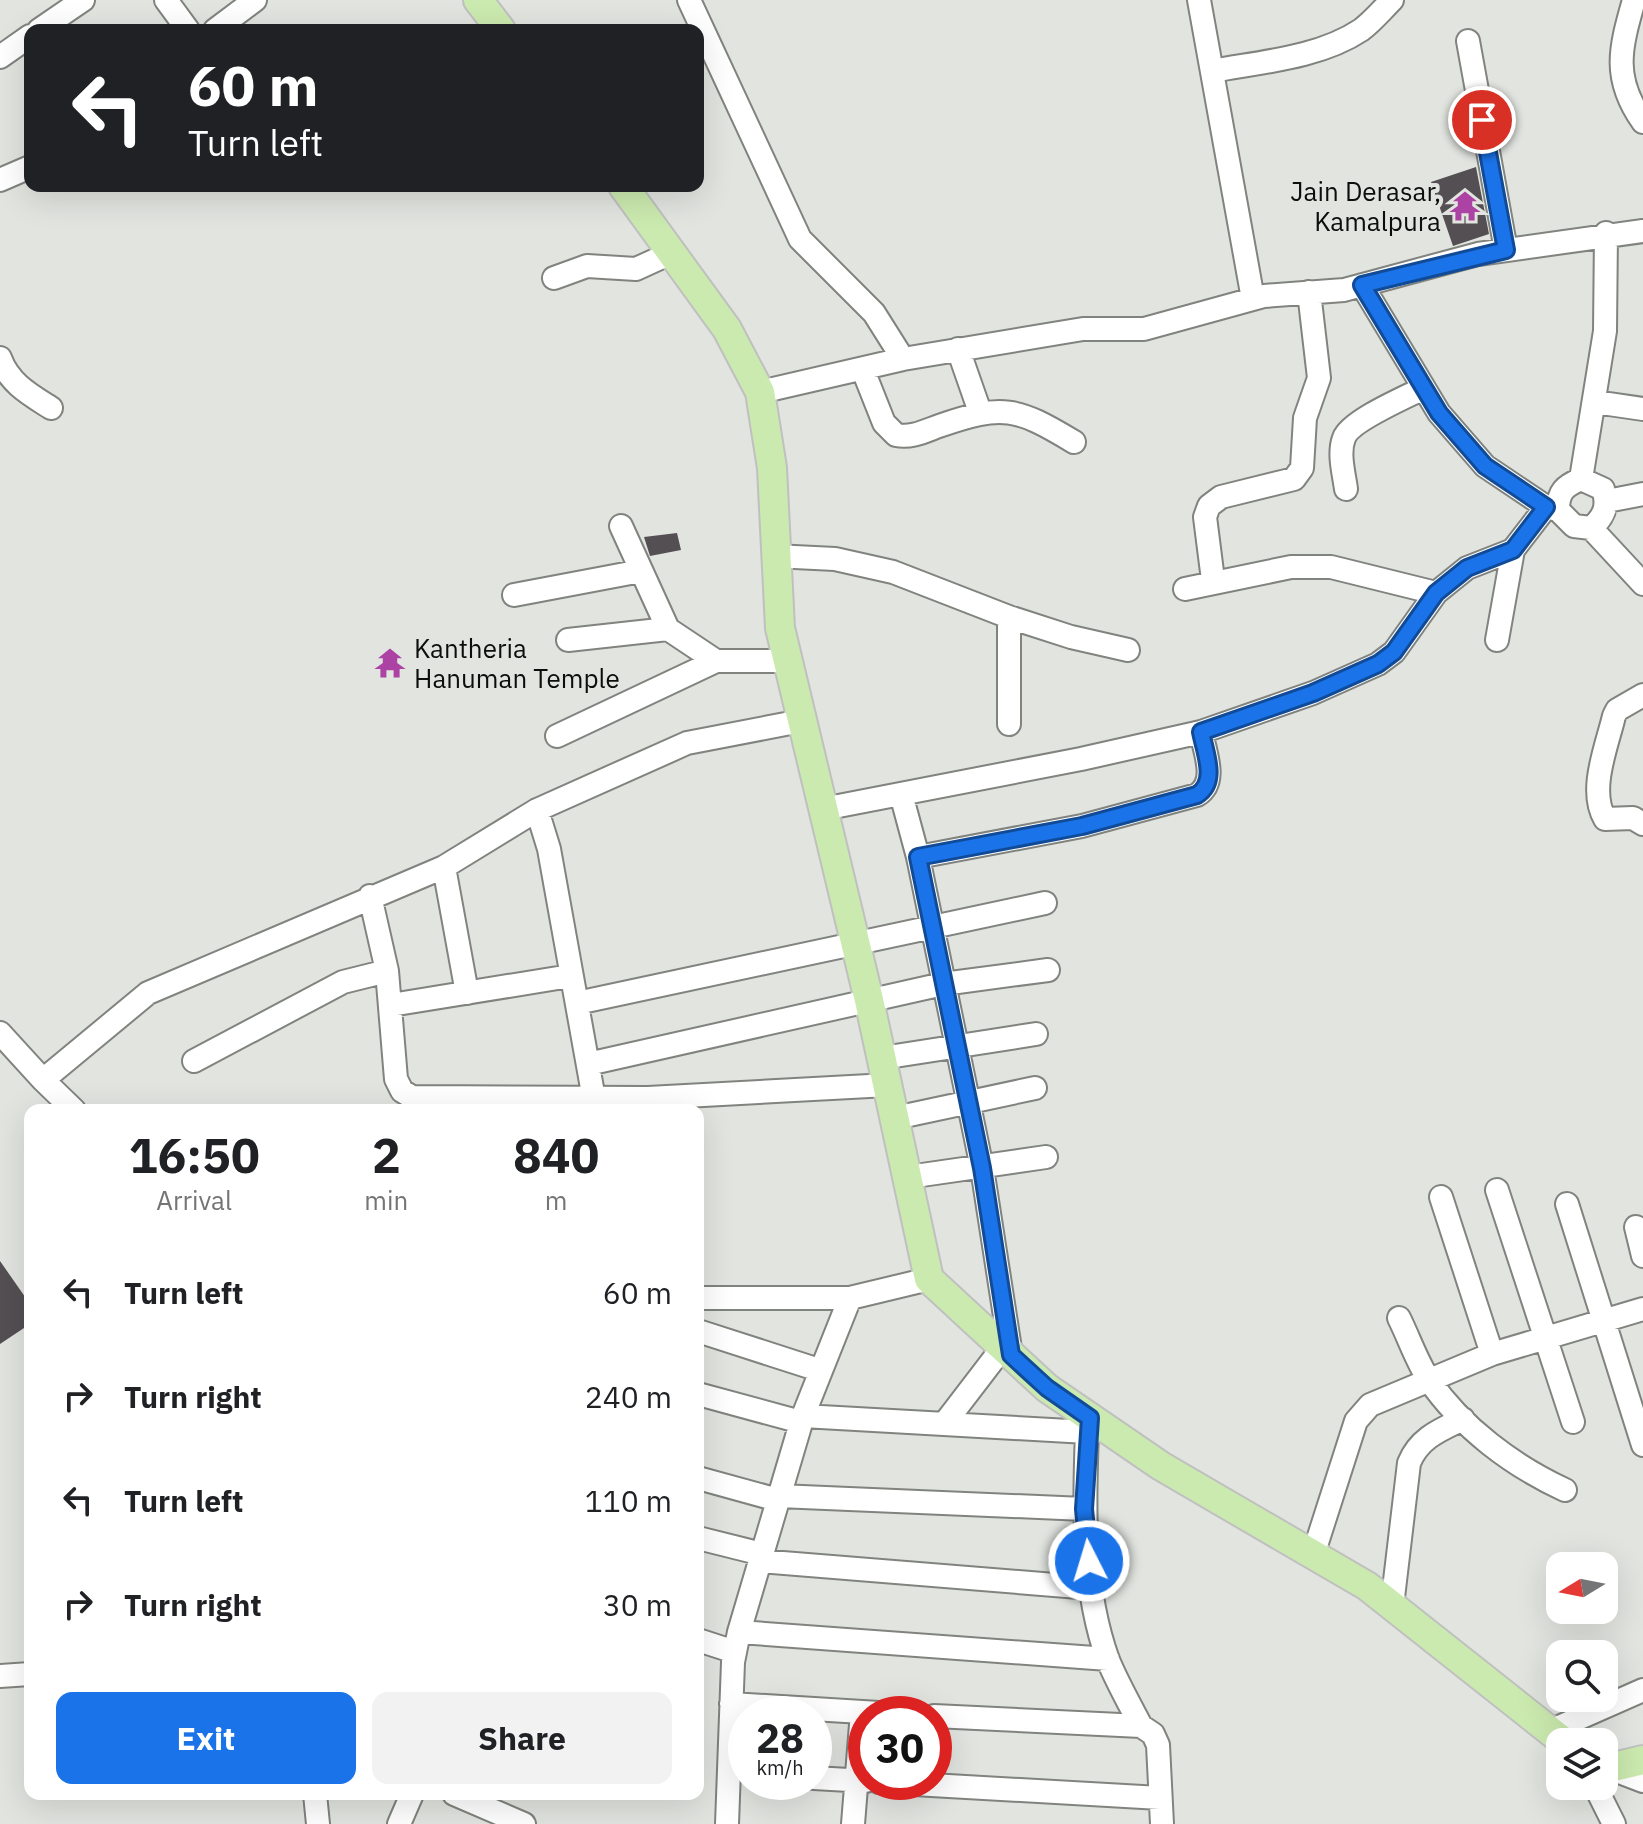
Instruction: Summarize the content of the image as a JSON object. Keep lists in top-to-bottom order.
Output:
{
  "places": {
    "temple": ["Jain Derasar, Kamalpura", "Kantheria Hanuman Temple"]
  },
  "north": "left",
  "page": {
    "turn": ["60 m", "Turn left"],
    "eta": [
      "16:50",
      "Arrival",
      "2",
      "min",
      "840",
      "m"
    ],
    "list": [
      {
        "name": "Turn left",
        "value": "60 m"
      },
      {
        "name": "Turn right",
        "value": "240 m"
      },
      {
        "name": "Turn left",
        "value": "110 m"
      },
      {
        "name": "Turn right",
        "value": "30 m"
      }
    ],
    "buttons": ["Exit", "Share"],
    "speed": "28 km/h",
    "limit": "30"
  }
}
